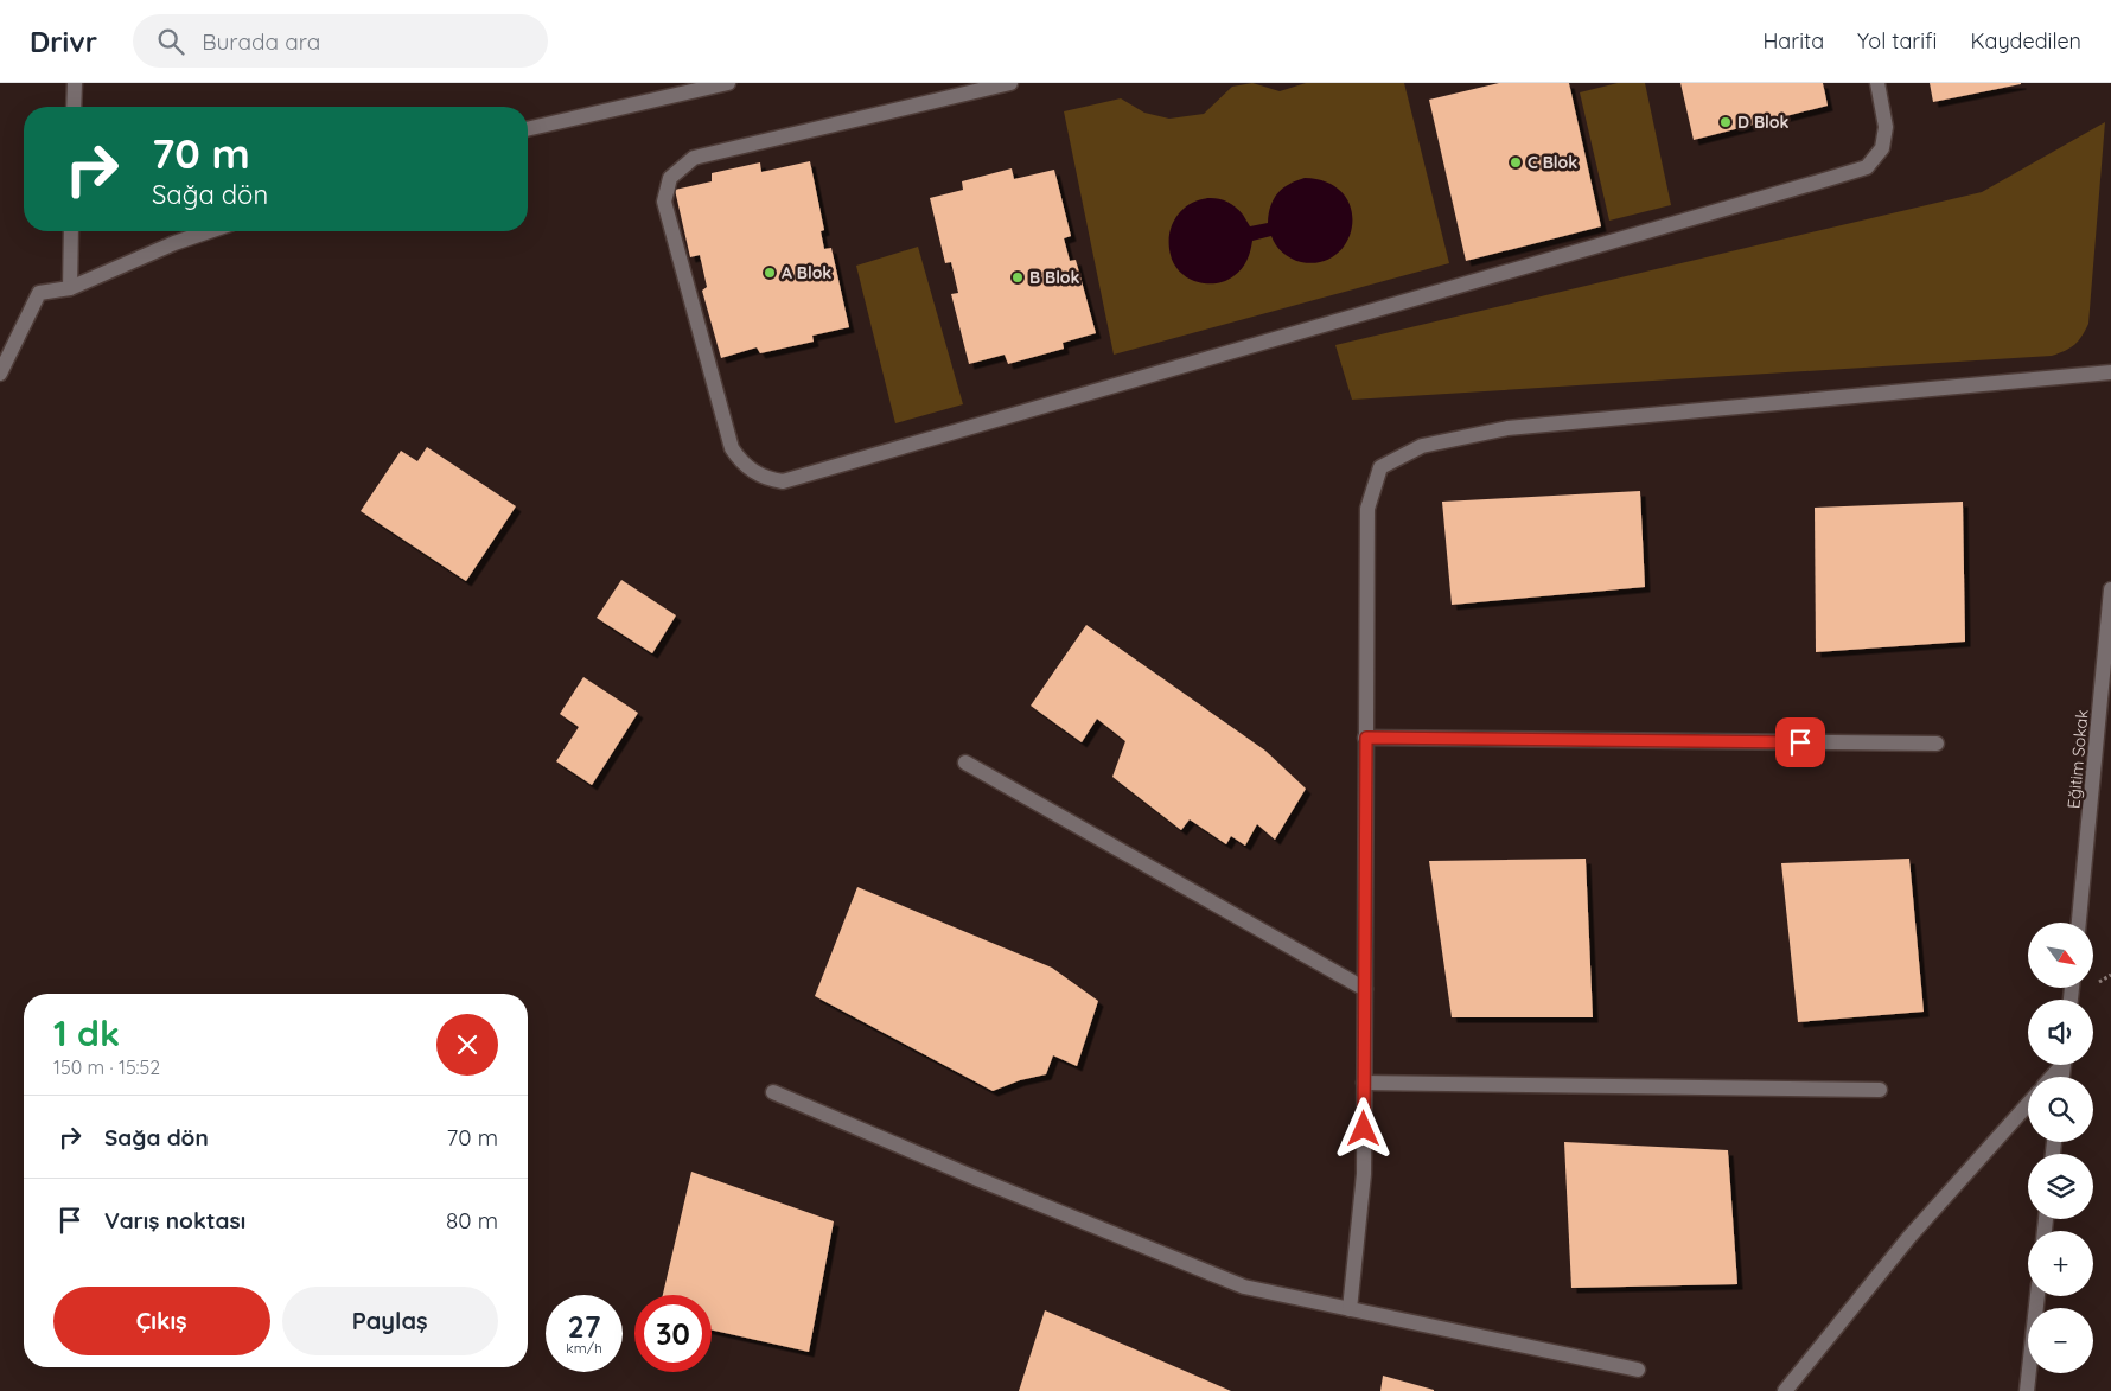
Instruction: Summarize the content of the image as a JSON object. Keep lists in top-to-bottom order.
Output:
{
  "streets": {
    "street": ["Eğitim Sokak"]
  },
  "places": [
    "D Blok",
    "C Blok",
    "A Blok",
    "B Blok"
  ],
  "north": "bottom right",
  "page": {
    "header": "Drivr",
    "search": "Burada ara",
    "nav": ["Harita", "Yol tarifi", "Kaydedilen"],
    "turn": ["70 m", "Sağa dön"],
    "map_buttons": ["+", "−"],
    "heading": ["1 dk", "150 m · 15:52"],
    "list": [
      {
        "name": "Sağa dön",
        "value": "70 m"
      },
      {
        "name": "Varış noktası",
        "value": "80 m"
      }
    ],
    "buttons": ["Çıkış", "Paylaş"],
    "speed": "27 km/h",
    "limit": "30"
  }
}
